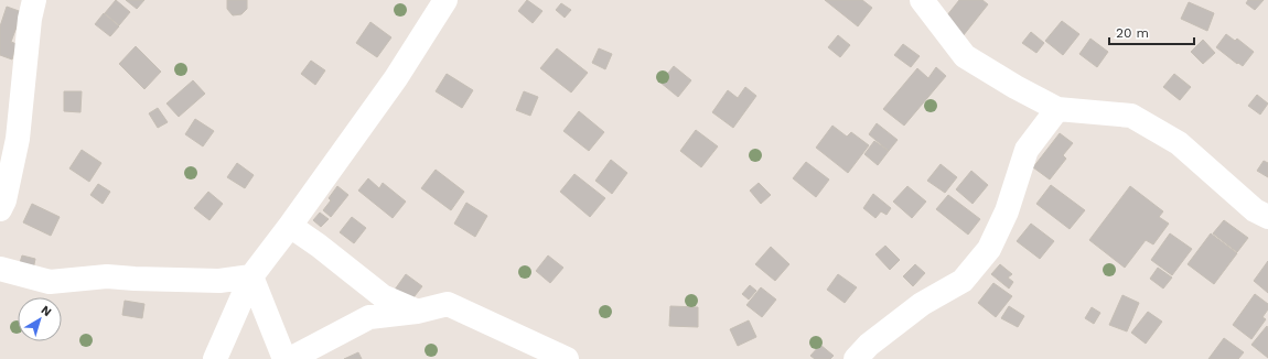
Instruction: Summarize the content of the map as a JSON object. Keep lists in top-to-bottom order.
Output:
{
  "scale_bar": "20 m",
  "north": "top right"
}
